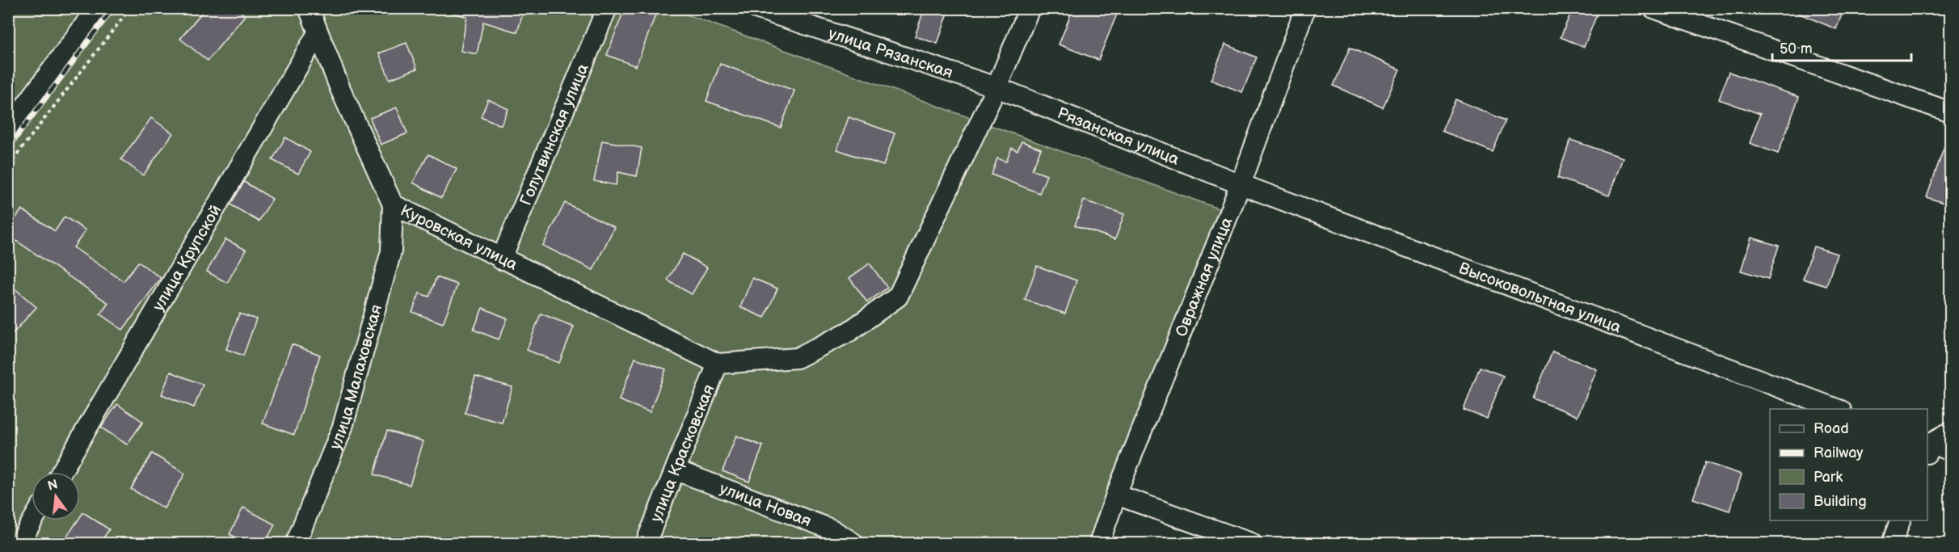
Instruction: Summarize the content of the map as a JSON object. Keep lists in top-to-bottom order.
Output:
{
  "streets": {
    "street": [
      "улица Рязанская",
      "Голутвинская улица",
      "Рязанская улица",
      "Куровская улица",
      "улица Крупской",
      "Овражная улица",
      "Высоковольтная улица",
      "улица Малаховская",
      "улица Красковская",
      "улица Новая"
    ]
  },
  "crossings": [
    ["улица Рязанская", "Рязанская улица"],
    ["Голутвинская улица", "Куровская улица"],
    ["Рязанская улица", "Овражная улица"],
    ["Рязанская улица", "Высоковольтная улица"],
    ["Куровская улица", "улица Крупской"],
    ["Куровская улица", "улица Малаховская"],
    ["Куровская улица", "улица Красковская"],
    ["Овражная улица", "Высоковольтная улица"],
    ["улица Красковская", "улица Новая"]
  ],
  "legend": [
    "Road",
    "Railway",
    "Park",
    "Building"
  ],
  "scale_bar": "50 m",
  "north": "top"
}
